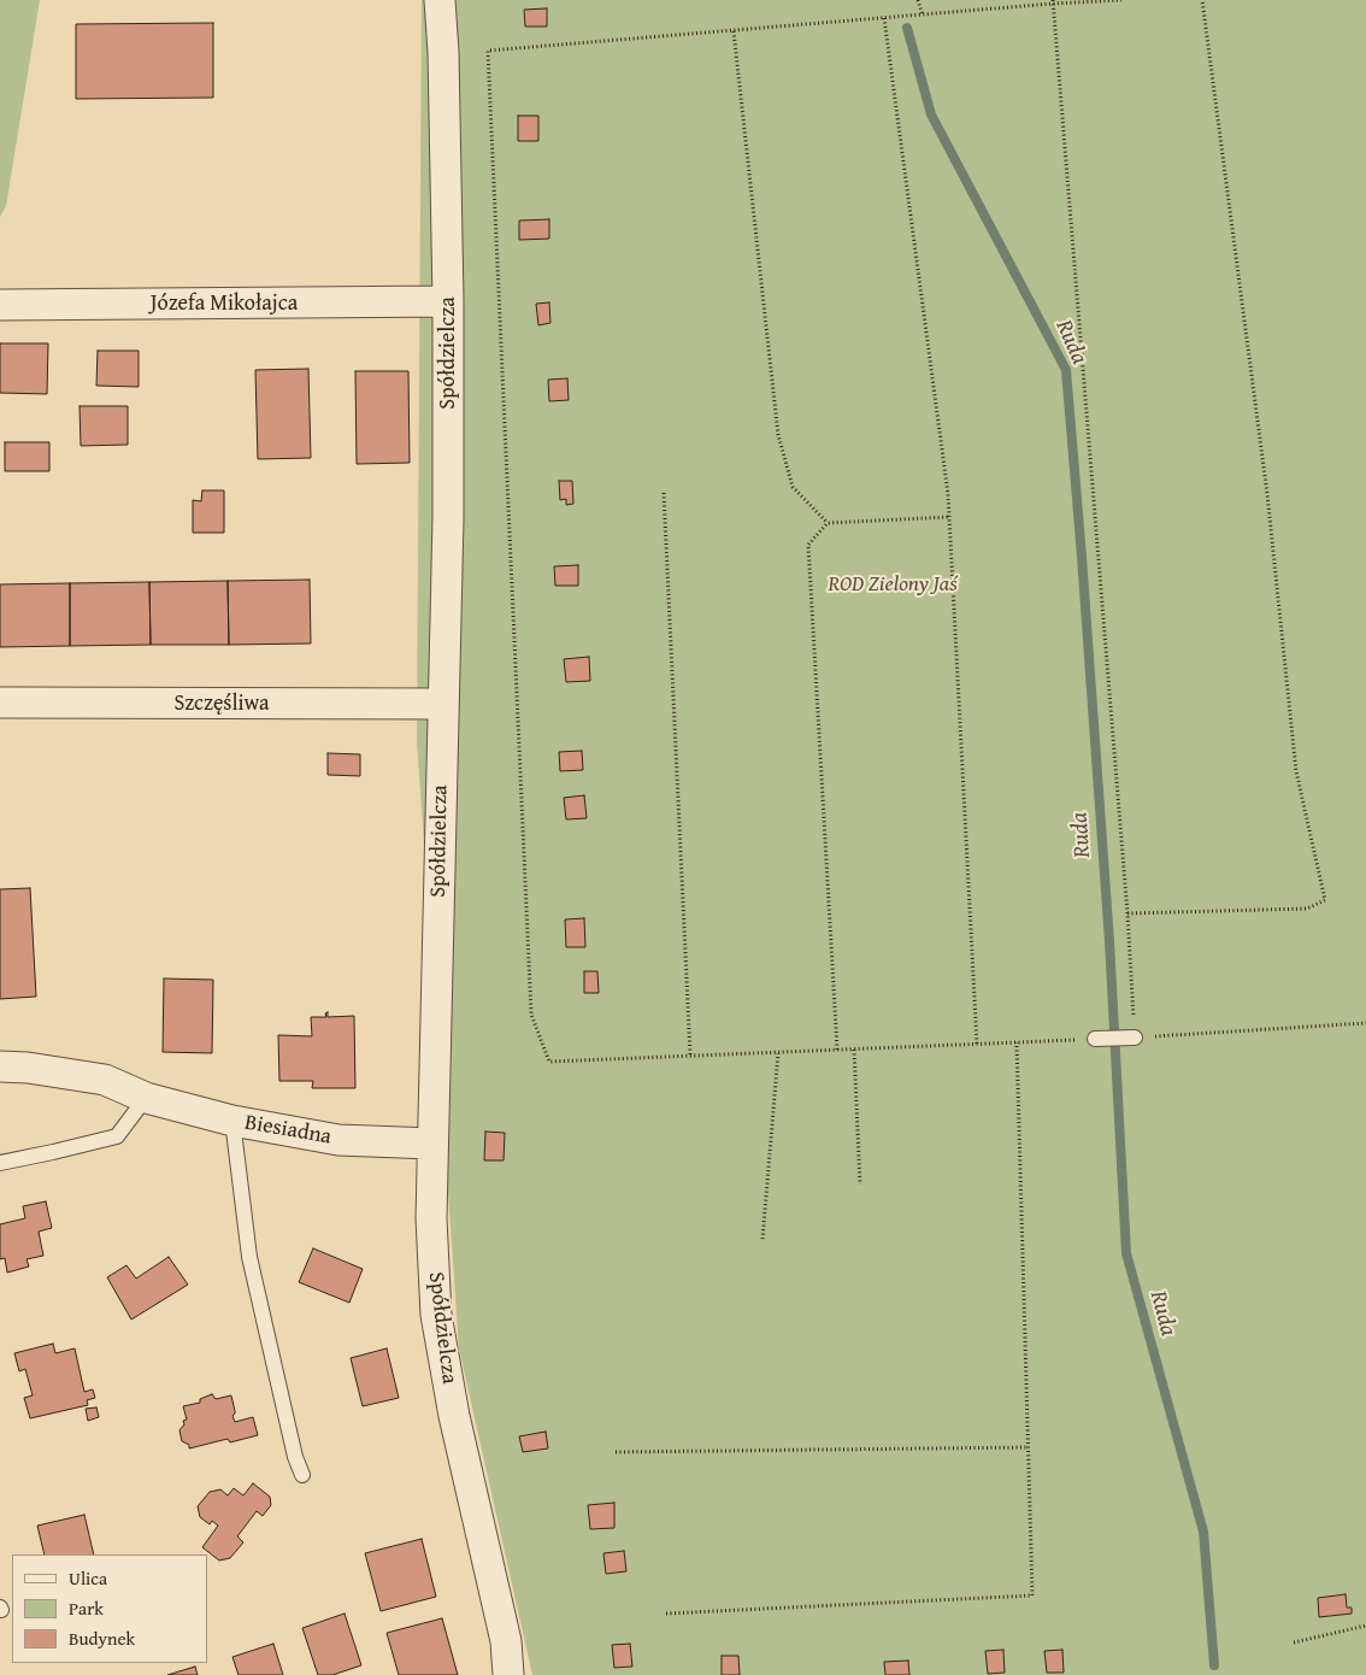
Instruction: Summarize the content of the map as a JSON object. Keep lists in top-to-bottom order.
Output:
{
  "streets": {
    "street": [
      "Józefa Mikołajca",
      "Spółdzielcza",
      "Szczęśliwa",
      "Biesiadna"
    ]
  },
  "crossings": [
    ["Józefa Mikołajca", "Spółdzielcza"],
    ["Spółdzielcza", "Szczęśliwa"],
    ["Spółdzielcza", "Biesiadna"]
  ],
  "water": ["Ruda"],
  "parks": ["ROD Zielony Jaś"],
  "legend": ["Ulica", "Park", "Budynek"]
}
